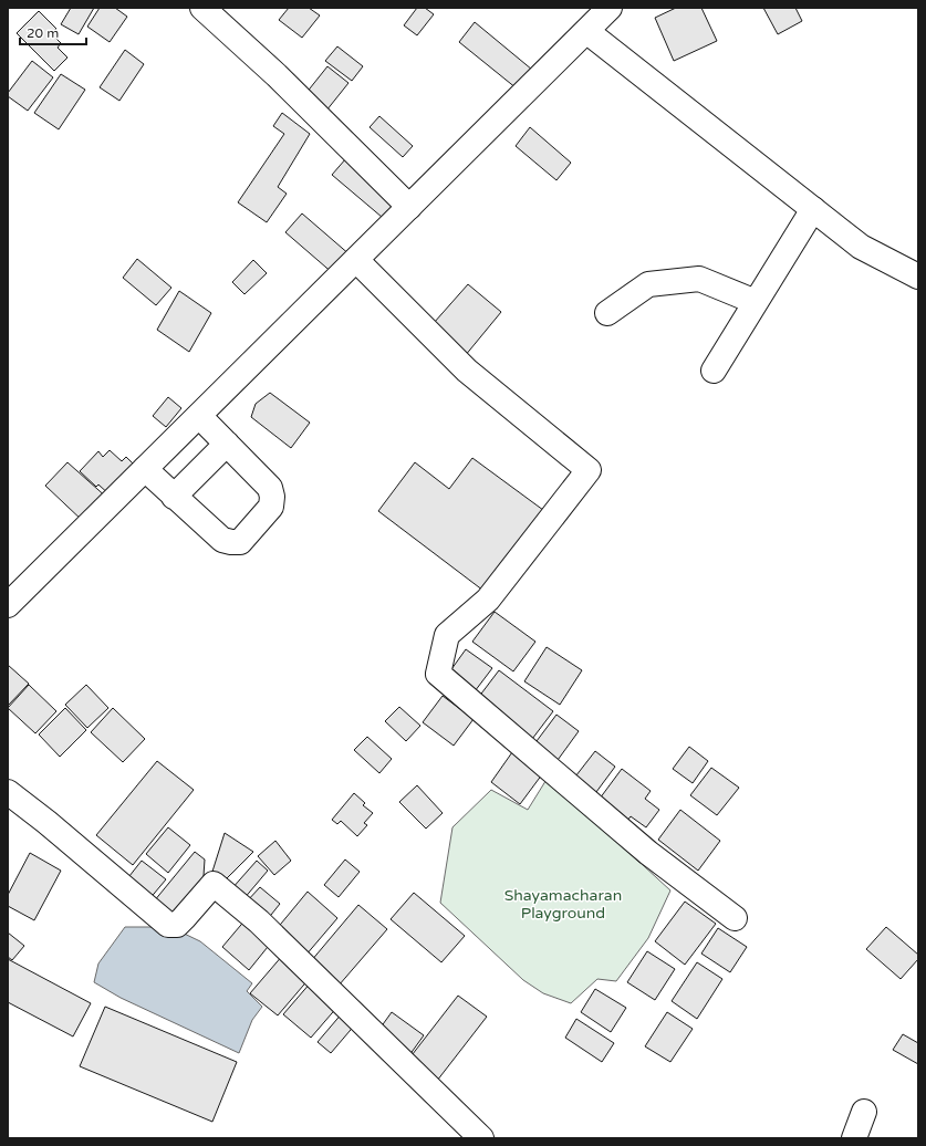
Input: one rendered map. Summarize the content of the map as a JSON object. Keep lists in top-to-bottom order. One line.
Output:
{"parks":["Shayamacharan Playground"],"scale_bar":"20 m"}
